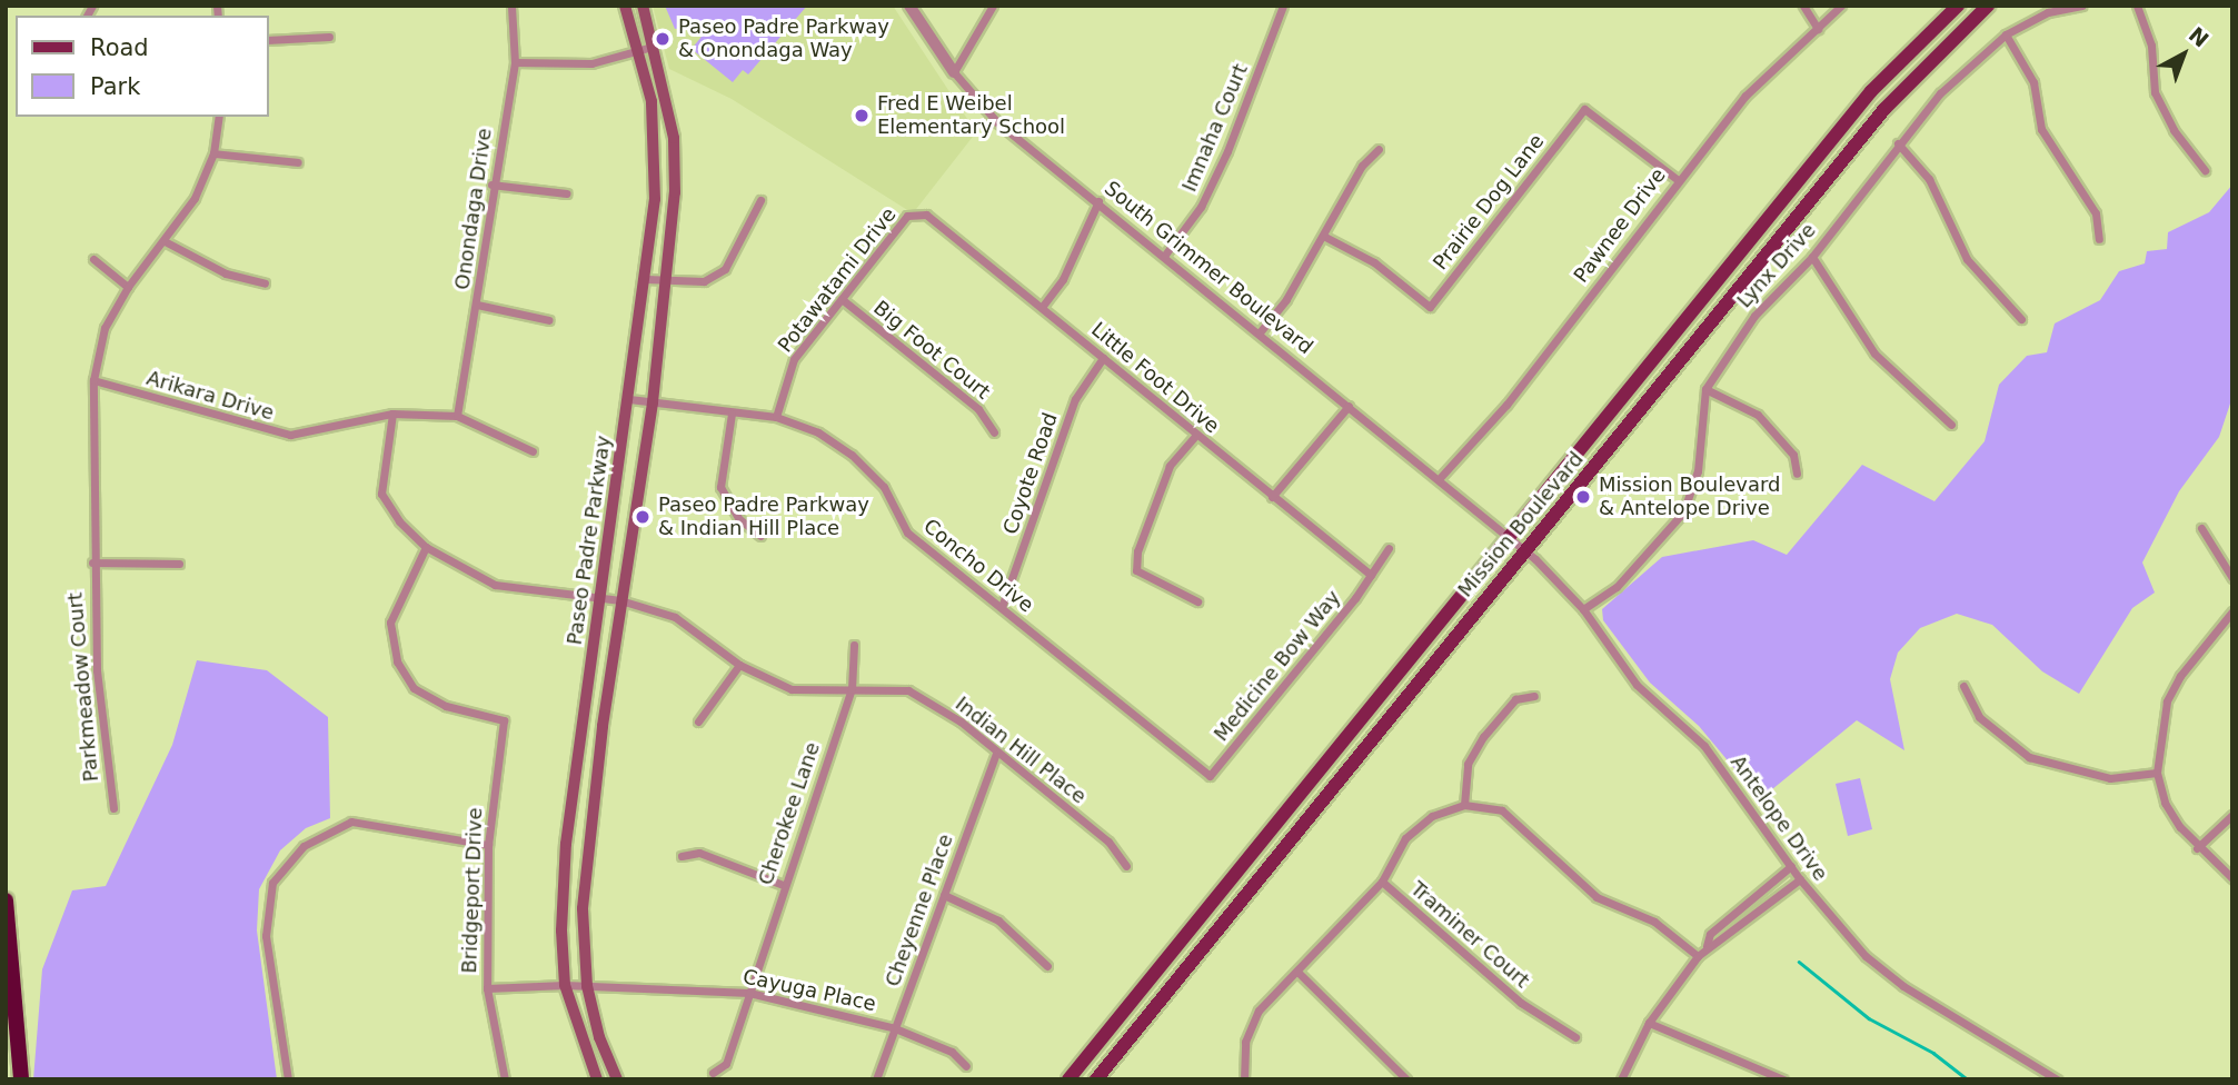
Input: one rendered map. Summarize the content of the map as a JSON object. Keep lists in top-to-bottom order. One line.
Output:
{"streets":{"main road":["Mission Boulevard","Paseo Padre Parkway"],"street":["Imnaha Court","Prairie Dog Lane","Onondaga Drive","Pawnee Drive","Lynx Drive","South Grimmer Boulevard","Potawatami Drive","Big Foot Court","Little Foot Drive","Arikara Drive","Coyote Road","Concho Drive","Medicine Bow Way","Parkmeadow Court","Indian Hill Place","Cherokee Lane","Antelope Drive","Bridgeport Drive","Cheyenne Place","Traminer Court","Cayuga Place"]},"crossings":[["Imnaha Court","South Grimmer Boulevard"],["Prairie Dog Lane","Pawnee Drive"],["Onondaga Drive","Arikara Drive"],["Pawnee Drive","South Grimmer Boulevard"],["Lynx Drive","Antelope Drive"],["South Grimmer Boulevard","Mission Boulevard"],["South Grimmer Boulevard","Antelope Drive"],["Potawatami Drive","Big Foot Court"],["Potawatami Drive","Little Foot Drive"],["Potawatami Drive","Concho Drive"],["Little Foot Drive","Coyote Road"],["Little Foot Drive","Medicine Bow Way"],["Arikara Drive","Parkmeadow Court"],["Arikara Drive","Indian Hill Place"],["Coyote Road","Concho Drive"],["Mission Boulevard","Antelope Drive"],["Paseo Padre Parkway","Concho Drive"],["Paseo Padre Parkway","Indian Hill Place"],["Paseo Padre Parkway","Cayuga Place"],["Concho Drive","Medicine Bow Way"],["Indian Hill Place","Cherokee Lane"],["Indian Hill Place","Bridgeport Drive"],["Indian Hill Place","Cheyenne Place"],["Cherokee Lane","Cayuga Place"],["Bridgeport Drive","Cayuga Place"],["Cheyenne Place","Cayuga Place"]],"places":["Paseo Padre Parkway & Onondaga Way","Fred E Weibel Elementary School","Mission Boulevard & Antelope Drive","Paseo Padre Parkway & Indian Hill Place"],"legend":["Road","Park"],"north":"top right"}
